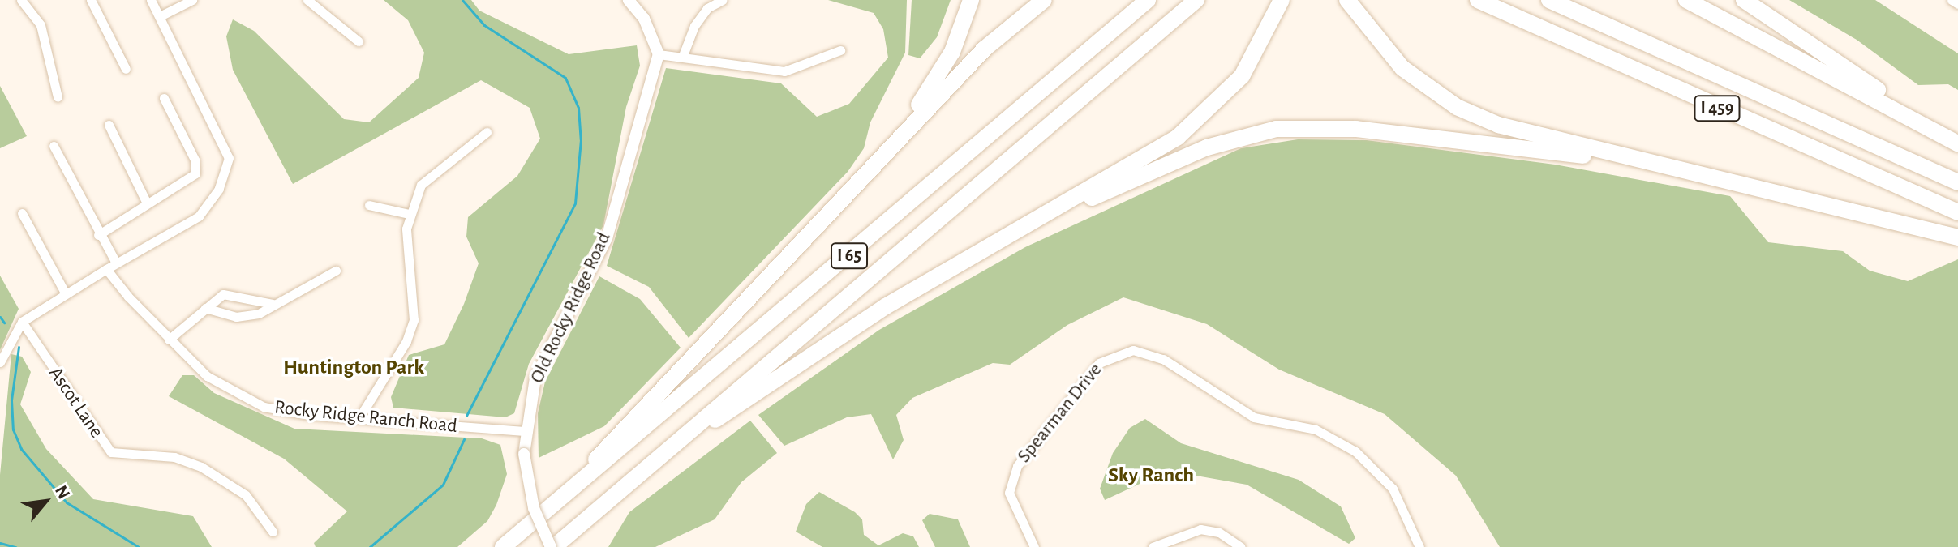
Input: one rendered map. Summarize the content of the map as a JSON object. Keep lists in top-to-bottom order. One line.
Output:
{"streets":{"highway":["I 459","I 65"],"street":["Old Rocky Ridge Road","Ascot Lane","Spearman Drive","Rocky Ridge Ranch Road"]},"crossings":[["I 65","Old Rocky Ridge Road"],["Old Rocky Ridge Road","Rocky Ridge Ranch Road"]],"districts":["Huntington Park","Sky Ranch"],"north":"top right"}
